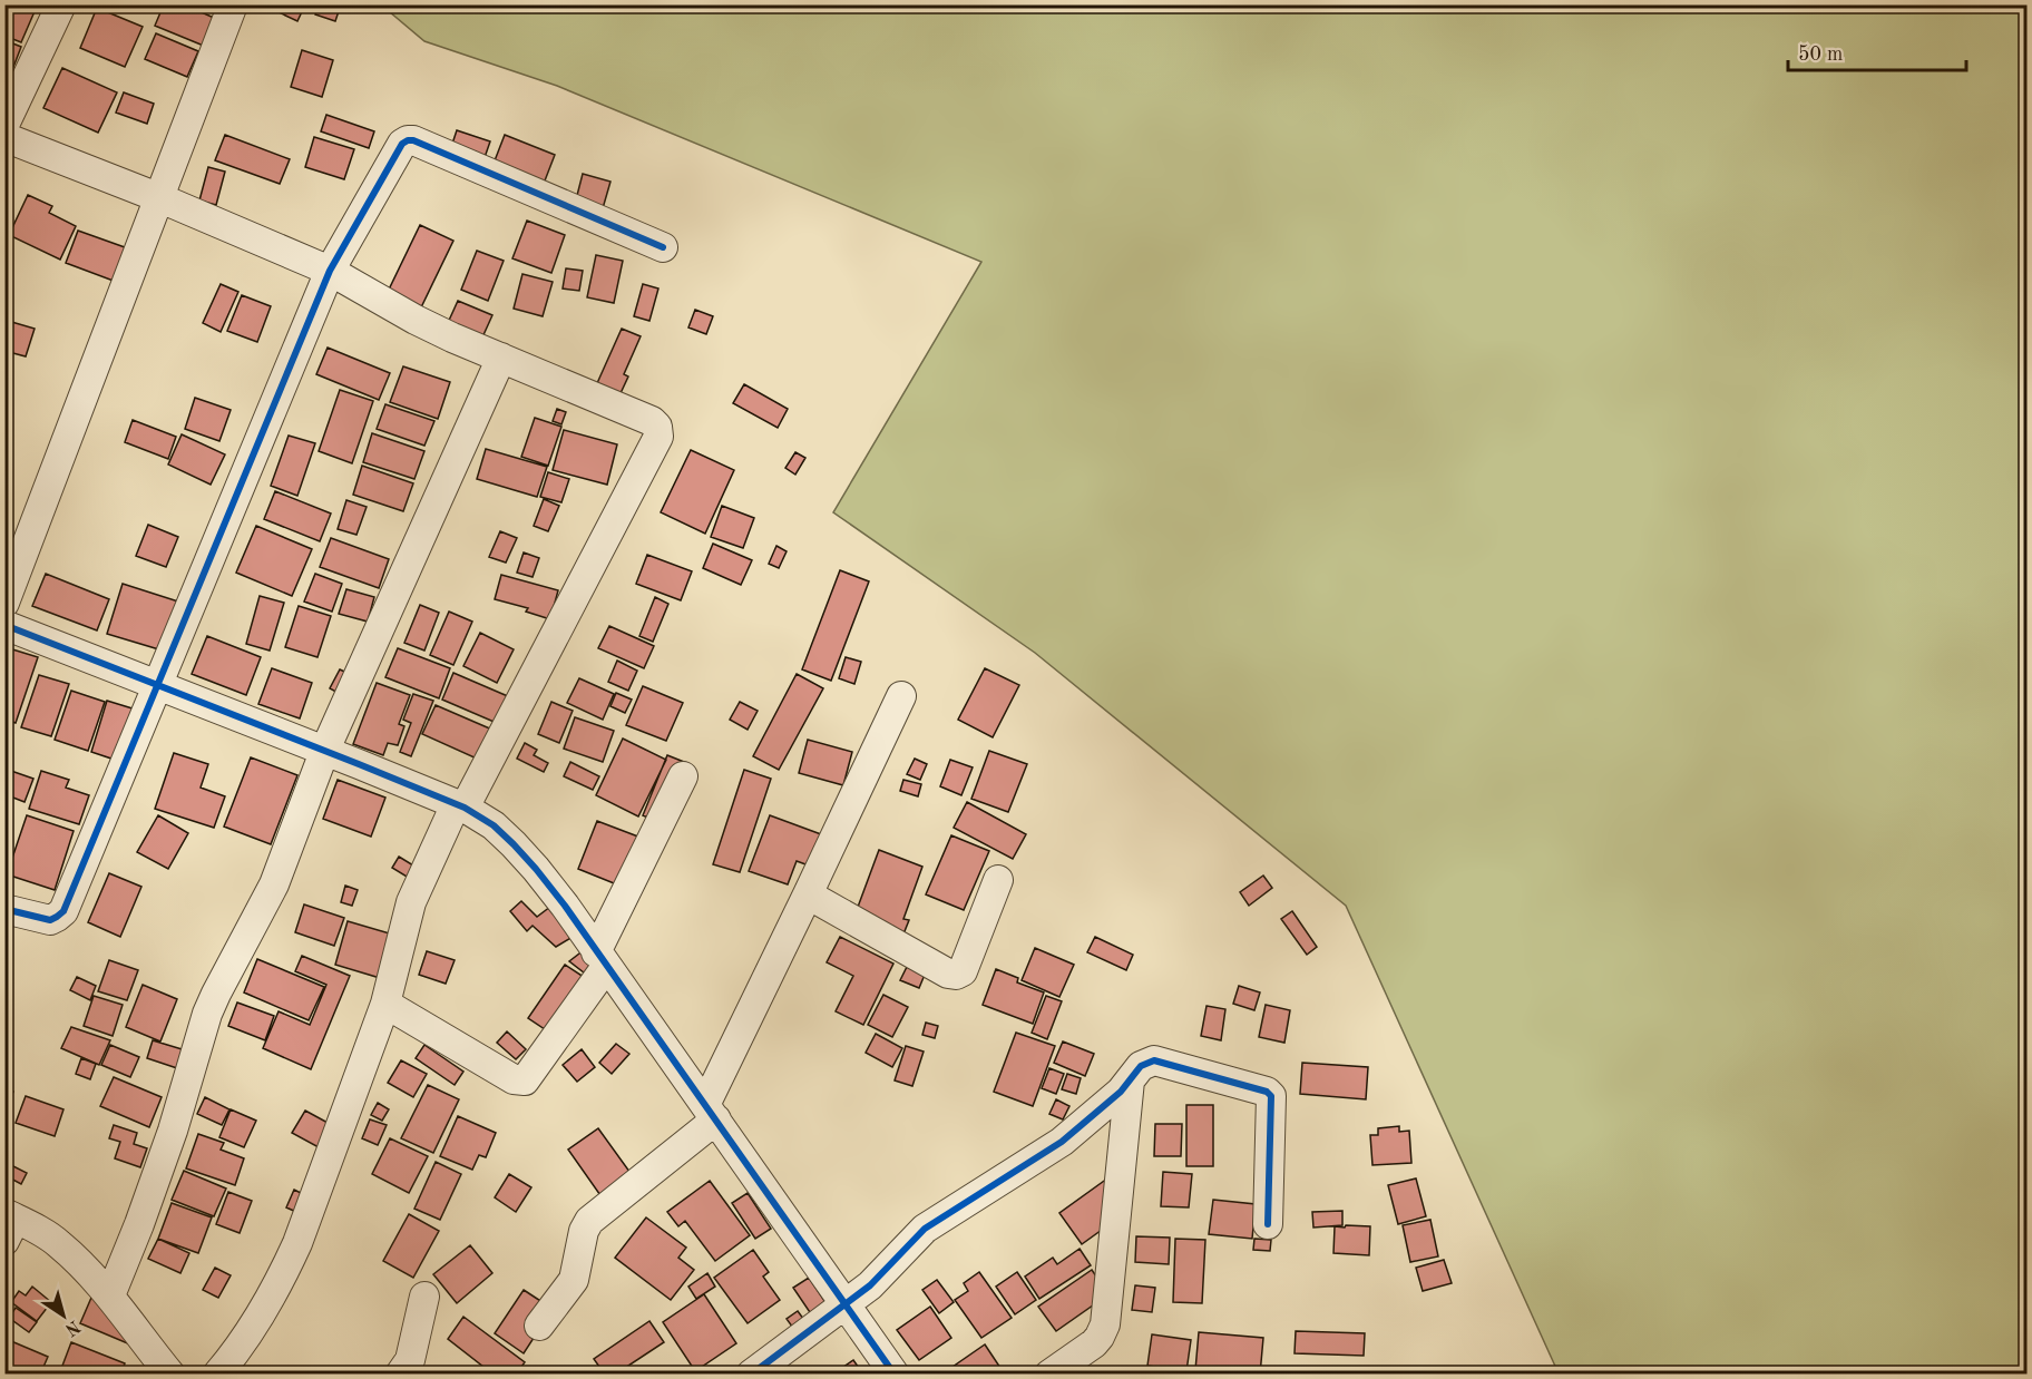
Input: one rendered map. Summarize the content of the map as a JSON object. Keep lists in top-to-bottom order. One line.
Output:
{"scale_bar":"50 m","north":"bottom right"}
